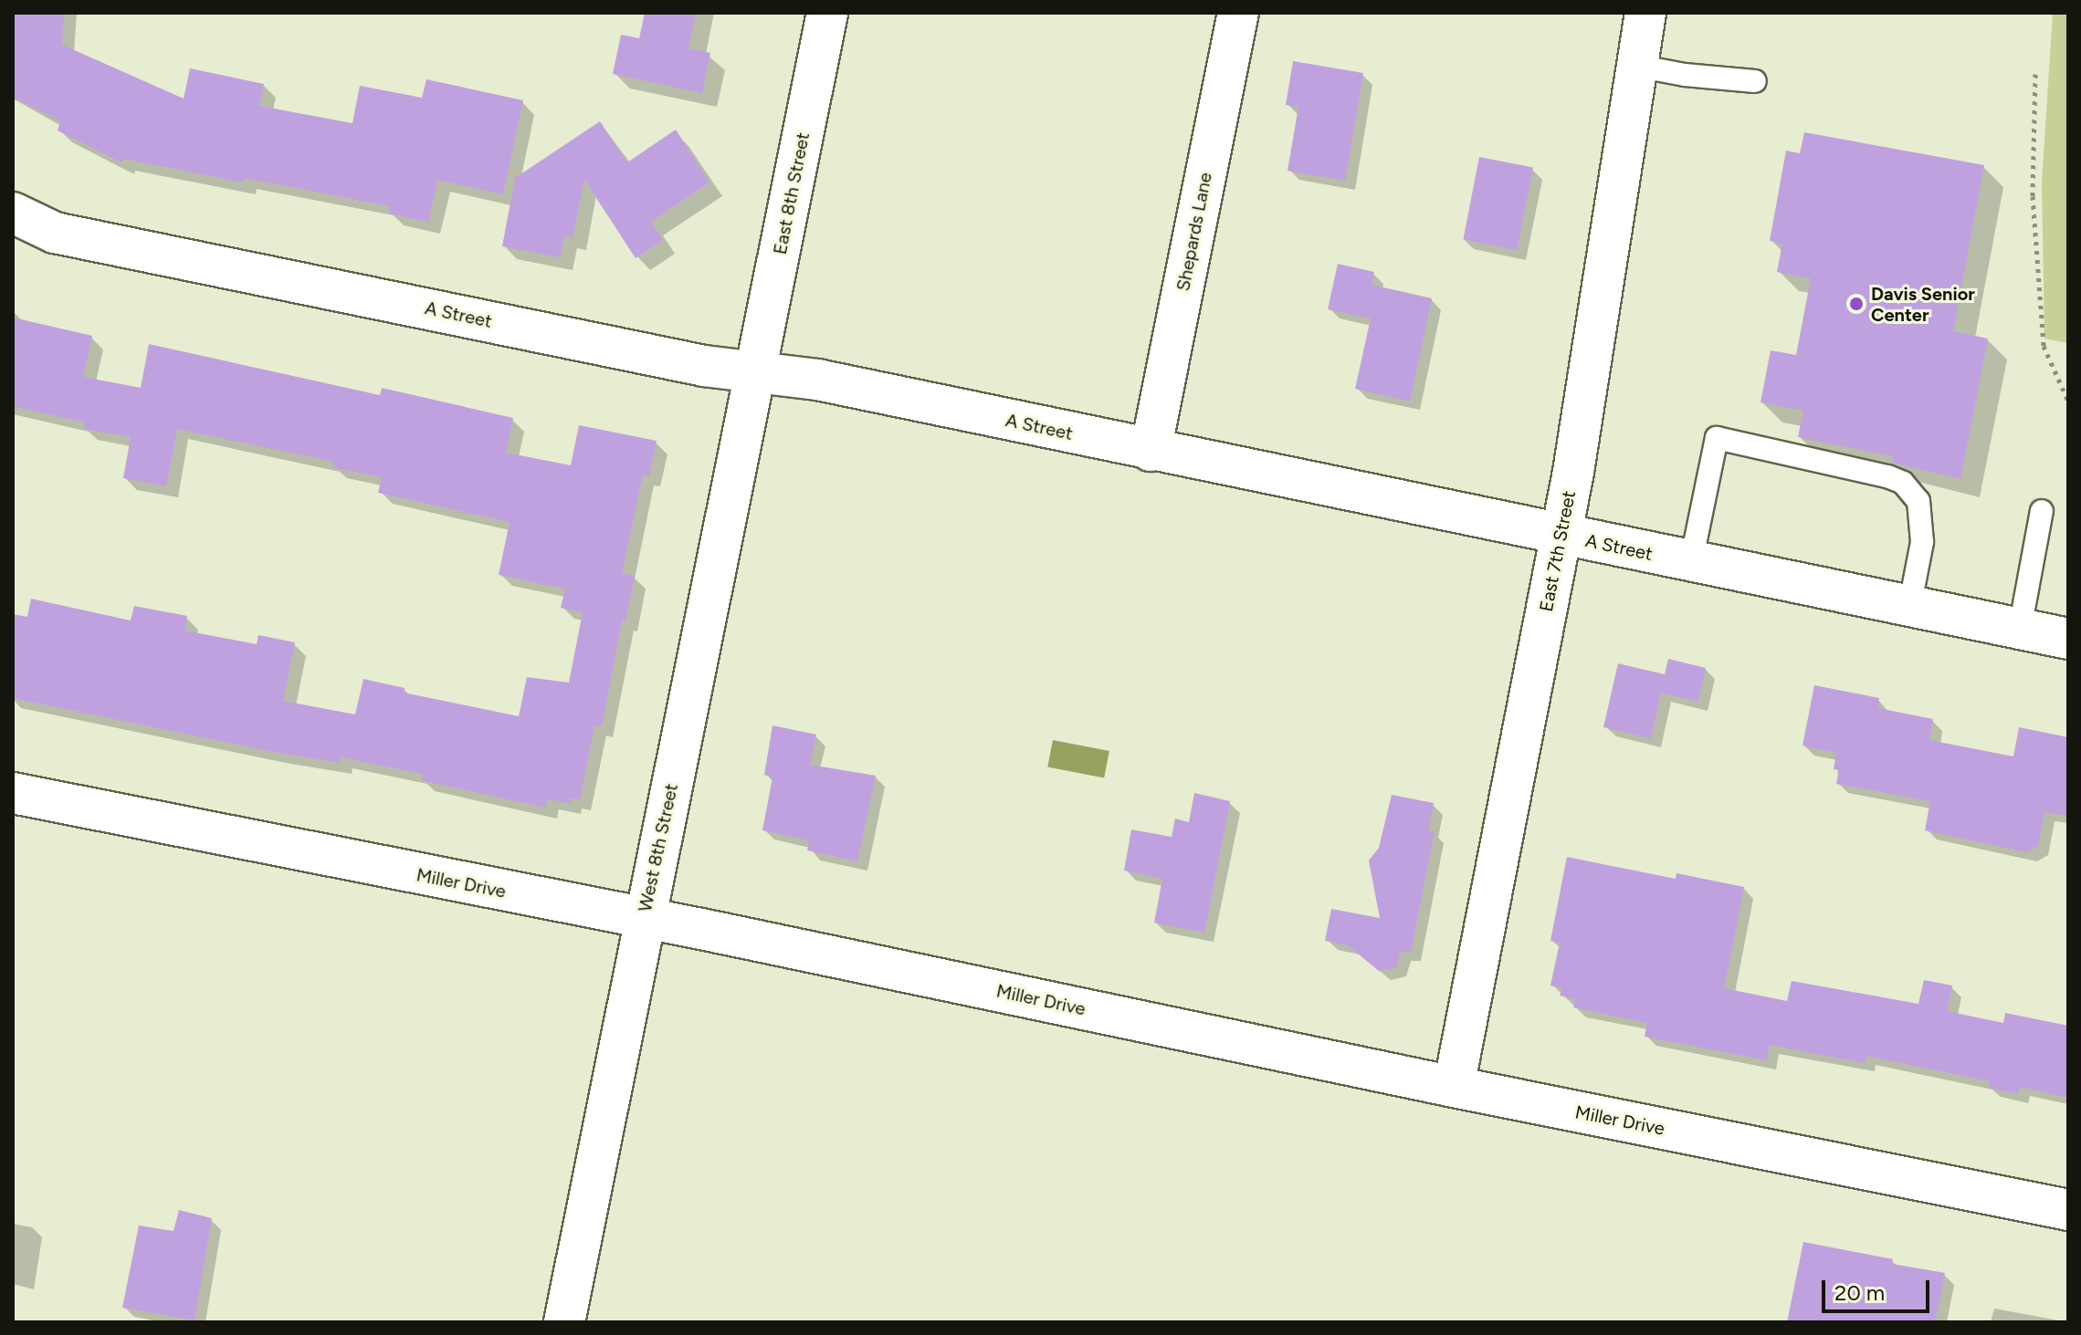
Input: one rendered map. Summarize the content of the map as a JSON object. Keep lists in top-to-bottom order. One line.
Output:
{"streets":{"street":["East 8th Street","Shepards Lane","A Street","East 7th Street","West 8th Street","Miller Drive"]},"crossings":[["East 8th Street","A Street"],["East 8th Street","West 8th Street"],["Shepards Lane","A Street"],["A Street","East 7th Street"],["A Street","West 8th Street"],["East 7th Street","Miller Drive"],["West 8th Street","Miller Drive"]],"places":["Davis Senior Center"],"scale_bar":"20 m"}
